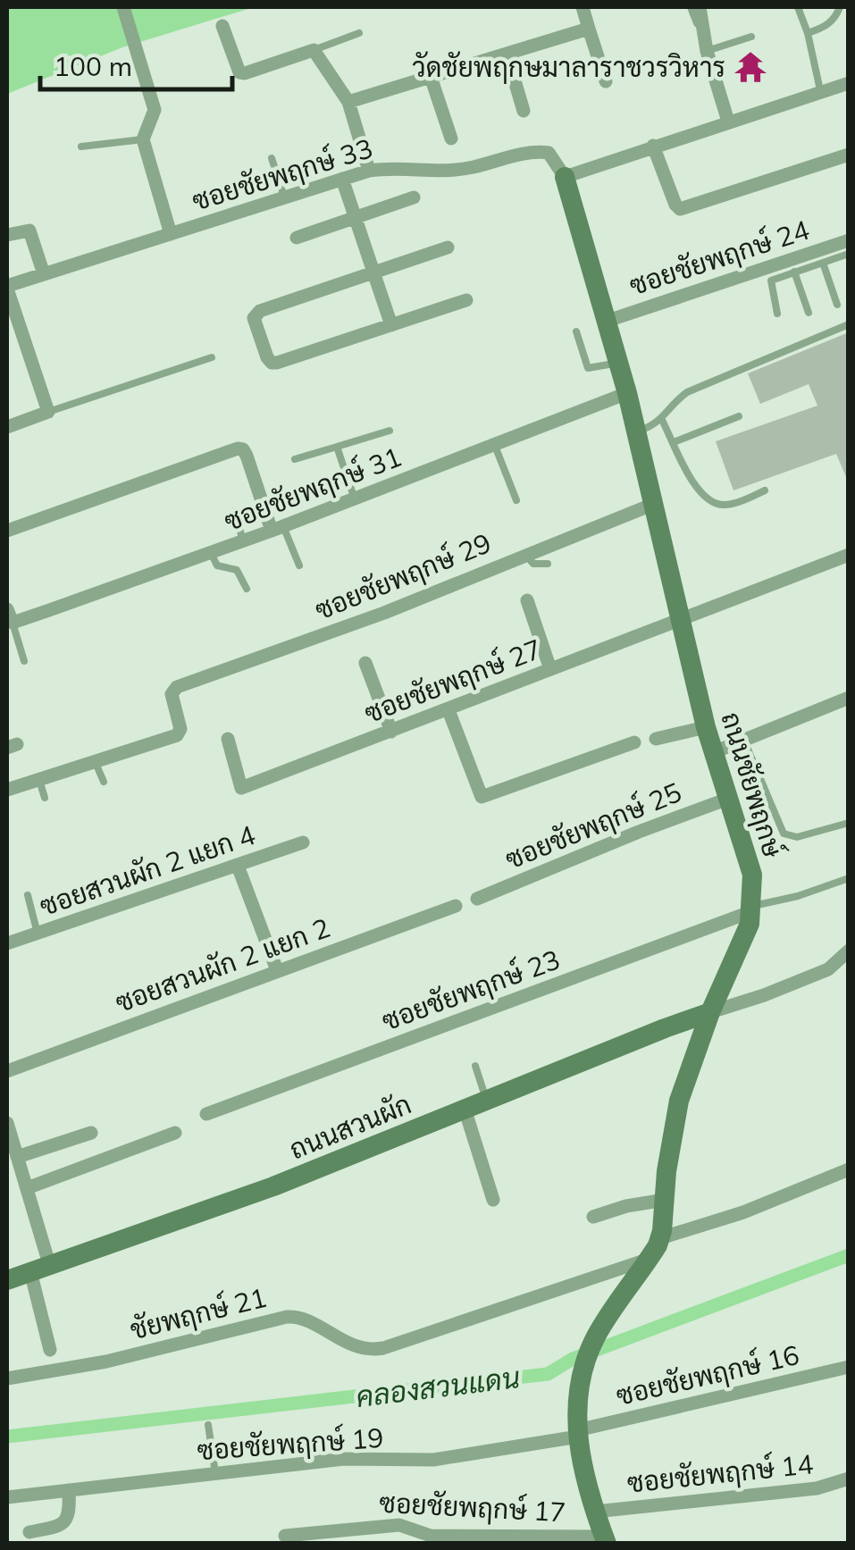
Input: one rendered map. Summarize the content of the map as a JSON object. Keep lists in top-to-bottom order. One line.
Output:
{"streets":{"street":["ซอยชัยพฤกษ์ 33","ซอยชัยพฤกษ์ 24","ซอยชัยพฤกษ์ 31","ซอยชัยพฤกษ์ 29","ซอยชัยพฤกษ์ 27","ถนนชัยพฤกษ์","ซอยชัยพฤกษ์ 25","ซอยสวนผัก 2 แยก 4","ซอยสวนผัก 2 แยก 2","ซอยชัยพฤกษ์ 23","ถนนสวนผัก","ชัยพฤกษ์ 21","ซอยชัยพฤกษ์ 16","ซอยชัยพฤกษ์ 19","ซอยชัยพฤกษ์ 14","ซอยชัยพฤกษ์ 17"]},"crossings":[["ซอยชัยพฤกษ์ 33","ถนนชัยพฤกษ์"],["ซอยชัยพฤกษ์ 24","ถนนชัยพฤกษ์"],["ซอยชัยพฤกษ์ 31","ถนนชัยพฤกษ์"],["ซอยชัยพฤกษ์ 29","ถนนชัยพฤกษ์"],["ซอยชัยพฤกษ์ 27","ถนนชัยพฤกษ์"],["ถนนชัยพฤกษ์","ซอยชัยพฤกษ์ 25"],["ถนนชัยพฤกษ์","ซอยชัยพฤกษ์ 23"],["ถนนชัยพฤกษ์","ถนนสวนผัก"],["ถนนชัยพฤกษ์","ชัยพฤกษ์ 21"],["ถนนชัยพฤกษ์","ซอยชัยพฤกษ์ 16"],["ถนนชัยพฤกษ์","ซอยชัยพฤกษ์ 19"],["ถนนชัยพฤกษ์","ซอยชัยพฤกษ์ 14"],["ถนนชัยพฤกษ์","ซอยชัยพฤกษ์ 17"],["ซอยชัยพฤกษ์ 16","ซอยชัยพฤกษ์ 19"]],"water":["คลองสวนแดน"],"places":{"temple":["วัดชัยพฤกษมาลาราชวรวิหาร"]},"scale_bar":"100 m"}
